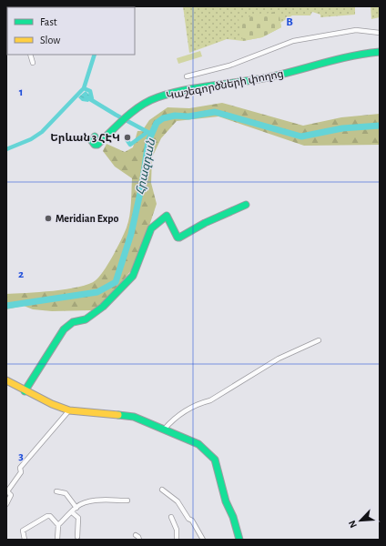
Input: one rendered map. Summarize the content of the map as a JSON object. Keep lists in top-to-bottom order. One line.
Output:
{"streets":{"street":["Կաշեգործների փողոց"]},"water":["Հրազդան"],"places":["Երևան 3 ՀԷԿ","Meridian Expo"],"legend":["Fast","Slow"],"north":"bottom left","grid":{"columns":["B"],"rows":["1","2","3"]}}
